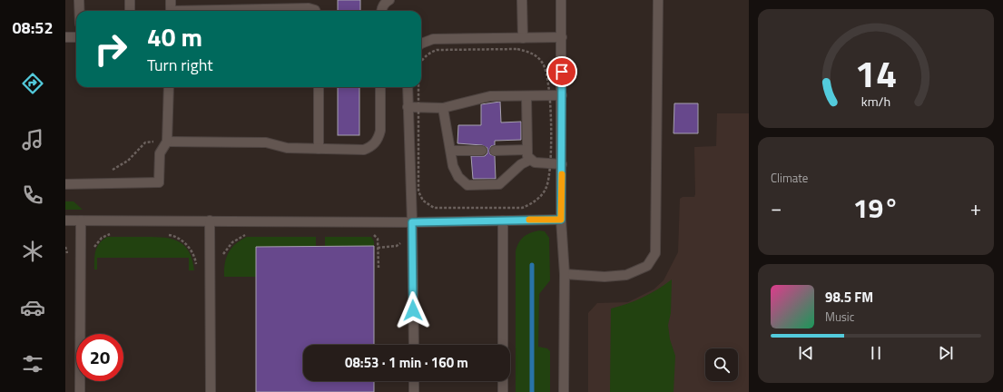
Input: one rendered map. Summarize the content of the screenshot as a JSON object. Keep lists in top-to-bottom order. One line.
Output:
{"page":{"tabs":"08:52","turn":["40 m","Turn right"],"tile":"Climate","heat":["−","19°","+"],"song":["98.5 FM","Music"],"limit":"20","trip":"08:53 · 1 min · 160 m","gauge":["14","km/h"]}}
